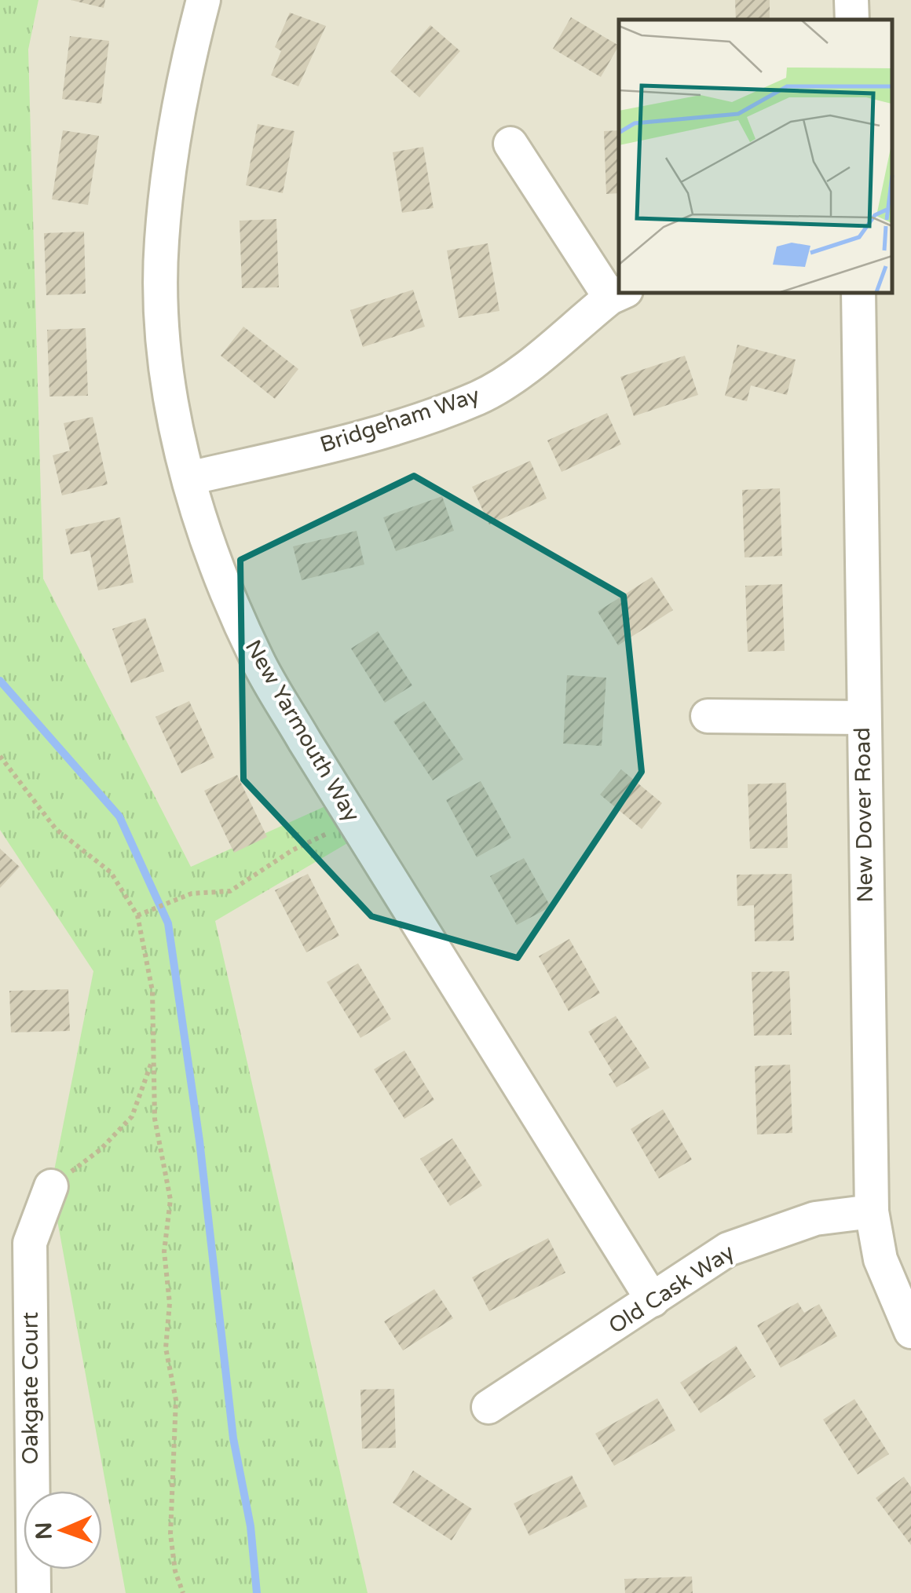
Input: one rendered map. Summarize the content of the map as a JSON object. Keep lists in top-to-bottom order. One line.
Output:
{"streets":{"street":["Bridgeham Way","New Yarmouth Way","New Dover Road","Old Cask Way","Oakgate Court"]},"crossings":[["Bridgeham Way","New Yarmouth Way"],["New Yarmouth Way","Old Cask Way"],["New Dover Road","Old Cask Way"]],"north":"left"}
